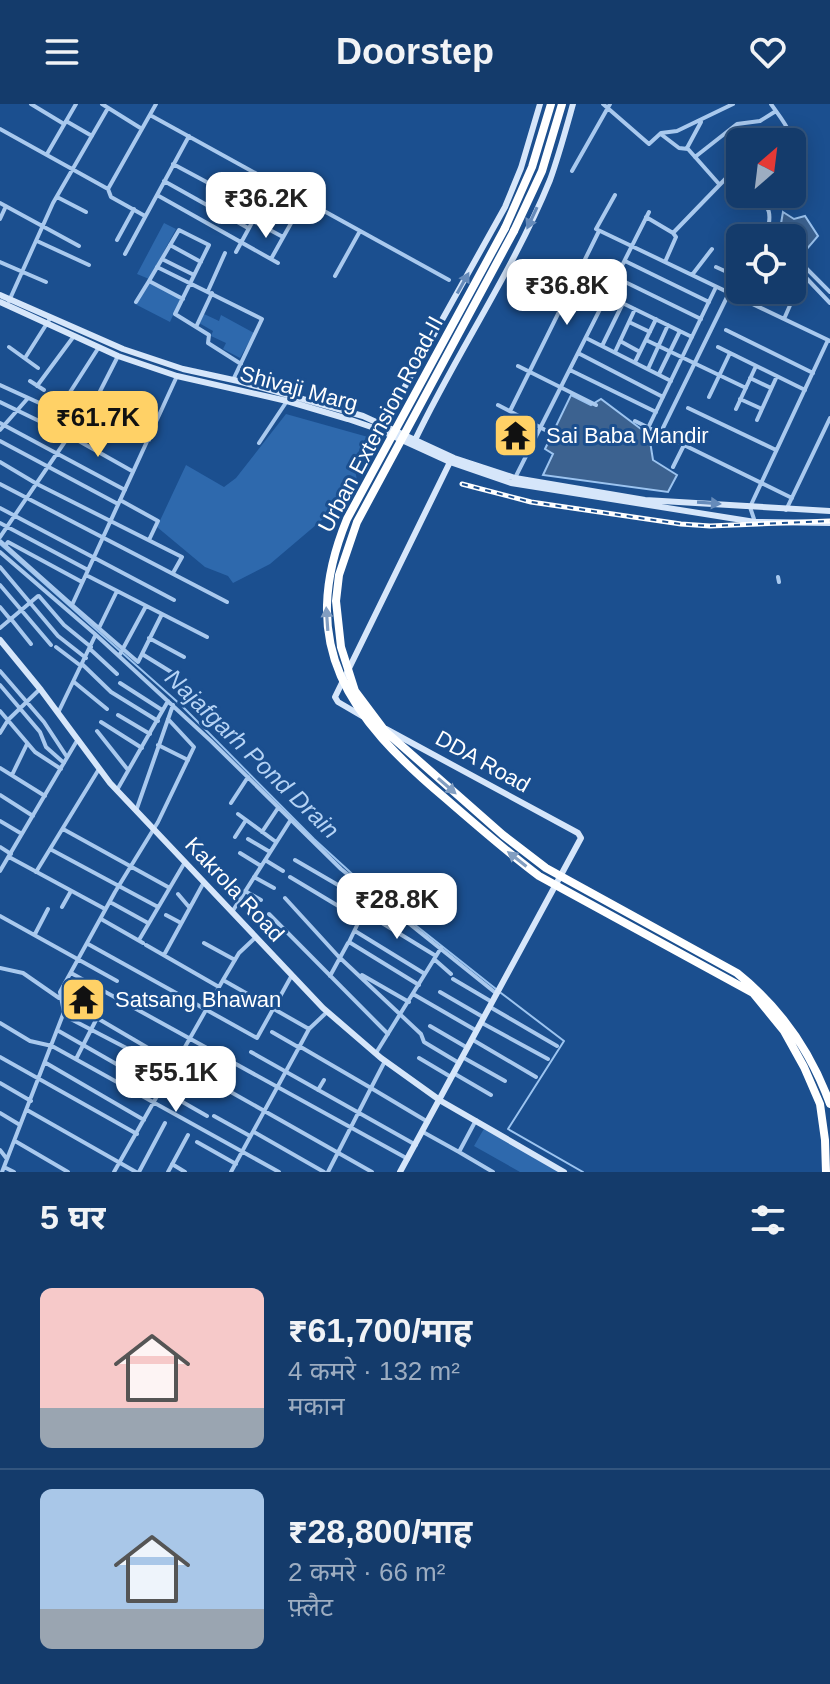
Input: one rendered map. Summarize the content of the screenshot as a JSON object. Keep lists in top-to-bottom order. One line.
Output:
{"streets":{"highway":["Urban Extension Road-II"],"street":["Shivaji Marg","DDA Road","Kakrola Road"]},"crossings":[["Shivaji Marg","DDA Road"],["DDA Road","Kakrola Road"]],"water":["Najafgarh Pond Drain"],"places":{"temple":["Sai Baba Mandir","Satsang Bhawan"]},"north":"top right","page":{"header":"Doorstep","price":["₹36.2K","₹36.8K","₹61.7K","₹28.8K","₹55.1K"],"heading":"5 घर","list":[{"name":"₹61,700/माह","note":"4 कमरे · 132 m² · मकान"},{"name":"₹28,800/माह","note":"2 कमरे · 66 m² · फ़्लैट"}]}}
